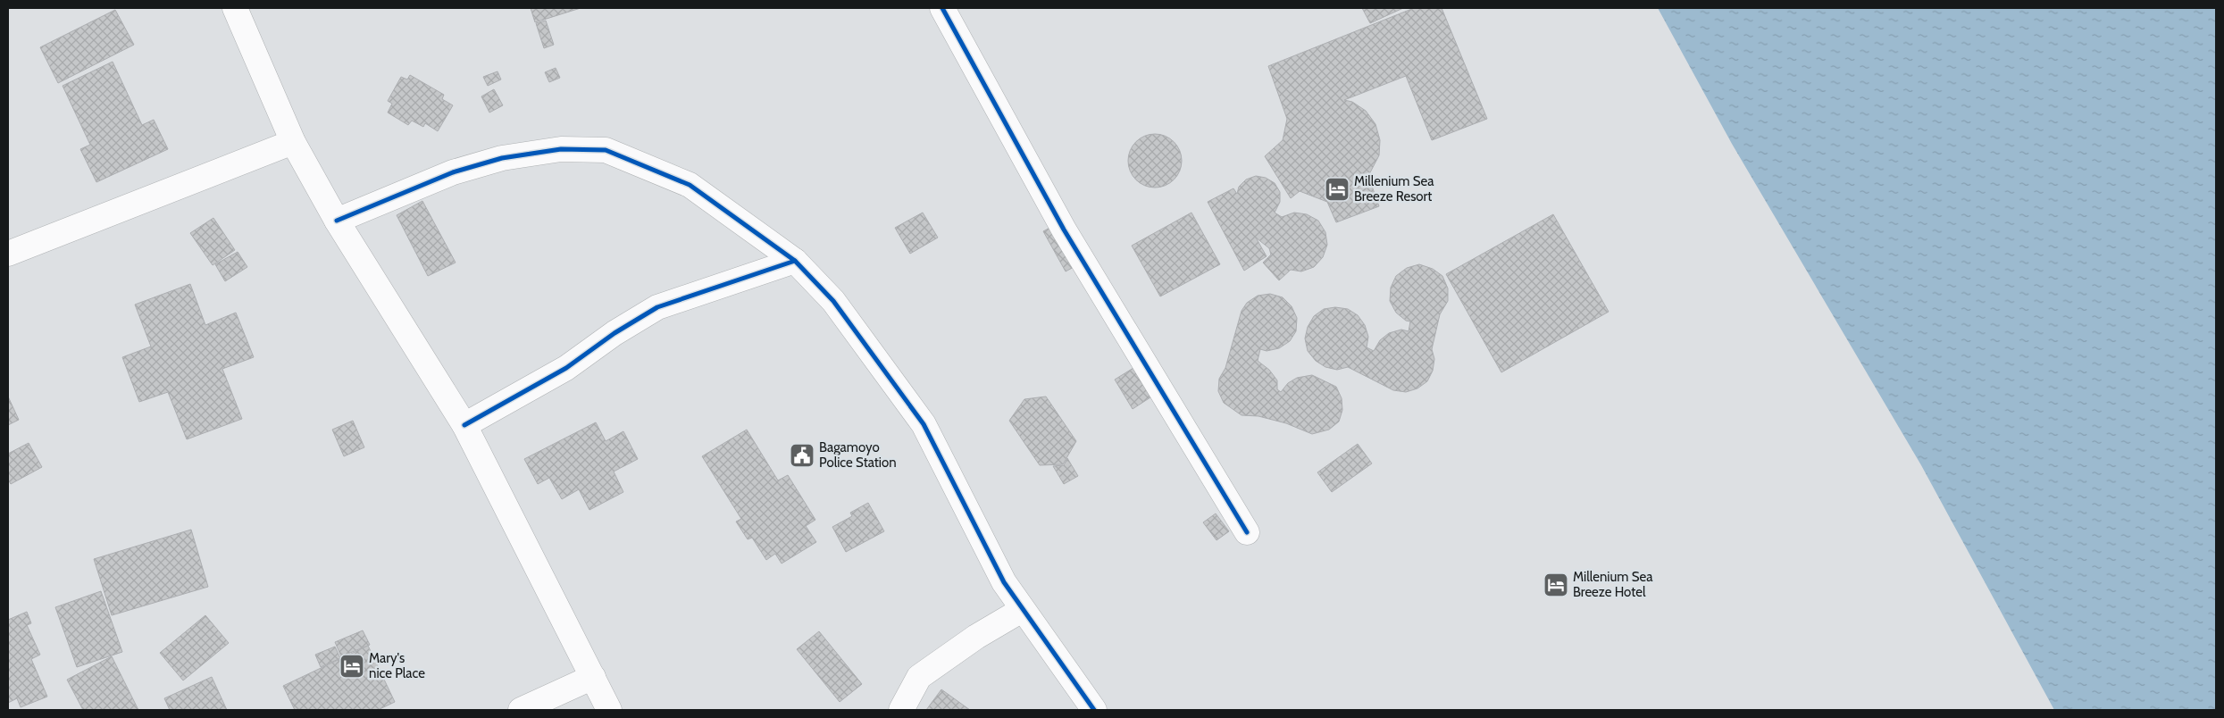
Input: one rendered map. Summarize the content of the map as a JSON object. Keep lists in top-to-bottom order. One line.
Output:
{"places":{"hotel":["Millenium Sea Breeze Resort","Millenium Sea Breeze Hotel","Mary's nice Place"],"public building":["Bagamoyo Police Station"]}}
